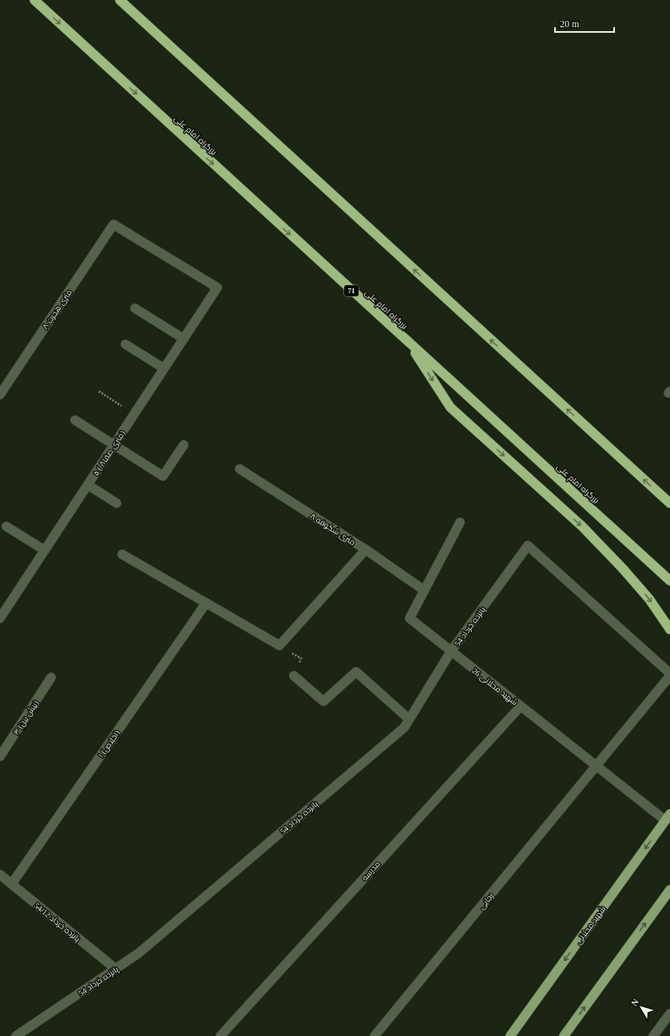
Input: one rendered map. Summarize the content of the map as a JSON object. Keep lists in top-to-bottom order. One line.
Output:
{"streets":{"highway":["بزرگراه امام علی","71"],"main road":["شهید محلاتی"],"street":["۸ متری هجرت","۵ ( ۸متری صفا)","۸ متری شکوفه","پانزده خرداد 54","شهید محلاتی 26","۳ (پیش بین)","۱ (اخلاص)","مدرسه","رجایی","پانزده خرداد 54/12"]},"crossings":[["۸ متری هجرت","۵ ( ۸متری صفا)"],["۸ متری شکوفه","شهید محلاتی 26"],["پانزده خرداد 54","شهید محلاتی 26"],["پانزده خرداد 54","رجایی"],["پانزده خرداد 54","پانزده خرداد 54/12"],["شهید محلاتی 26","مدرسه"],["شهید محلاتی 26","رجایی"],["شهید محلاتی 26","شهید محلاتی"],["۱ (اخلاص)","پانزده خرداد 54/12"]],"scale_bar":"20 m","north":"top left"}
